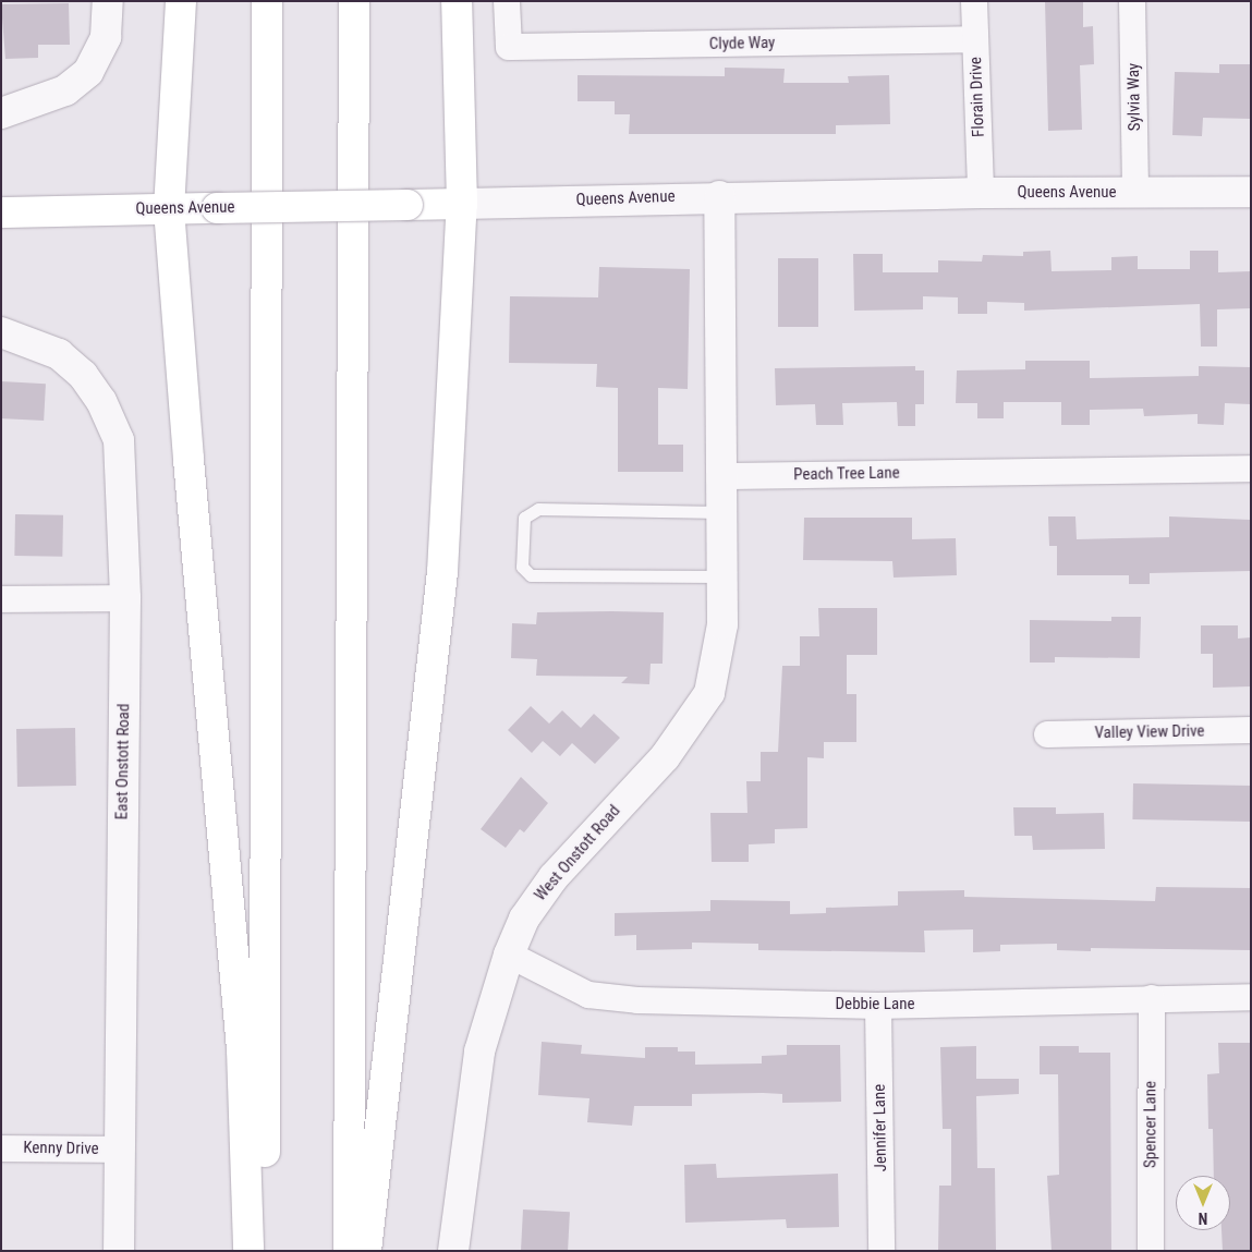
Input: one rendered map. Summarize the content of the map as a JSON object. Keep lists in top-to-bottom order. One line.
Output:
{"streets":{"main road":["Queens Avenue"],"street":["Clyde Way","Florain Drive","Sylvia Way","Peach Tree Lane","Valley View Drive","East Onstott Road","West Onstott Road","Debbie Lane","Spencer Lane","Jennifer Lane","Kenny Drive"]},"crossings":[["Clyde Way","Florain Drive"],["Florain Drive","Queens Avenue"],["Sylvia Way","Queens Avenue"],["Peach Tree Lane","West Onstott Road"],["East Onstott Road","Kenny Drive"],["West Onstott Road","Debbie Lane"],["Debbie Lane","Spencer Lane"],["Debbie Lane","Jennifer Lane"]],"north":"bottom"}
